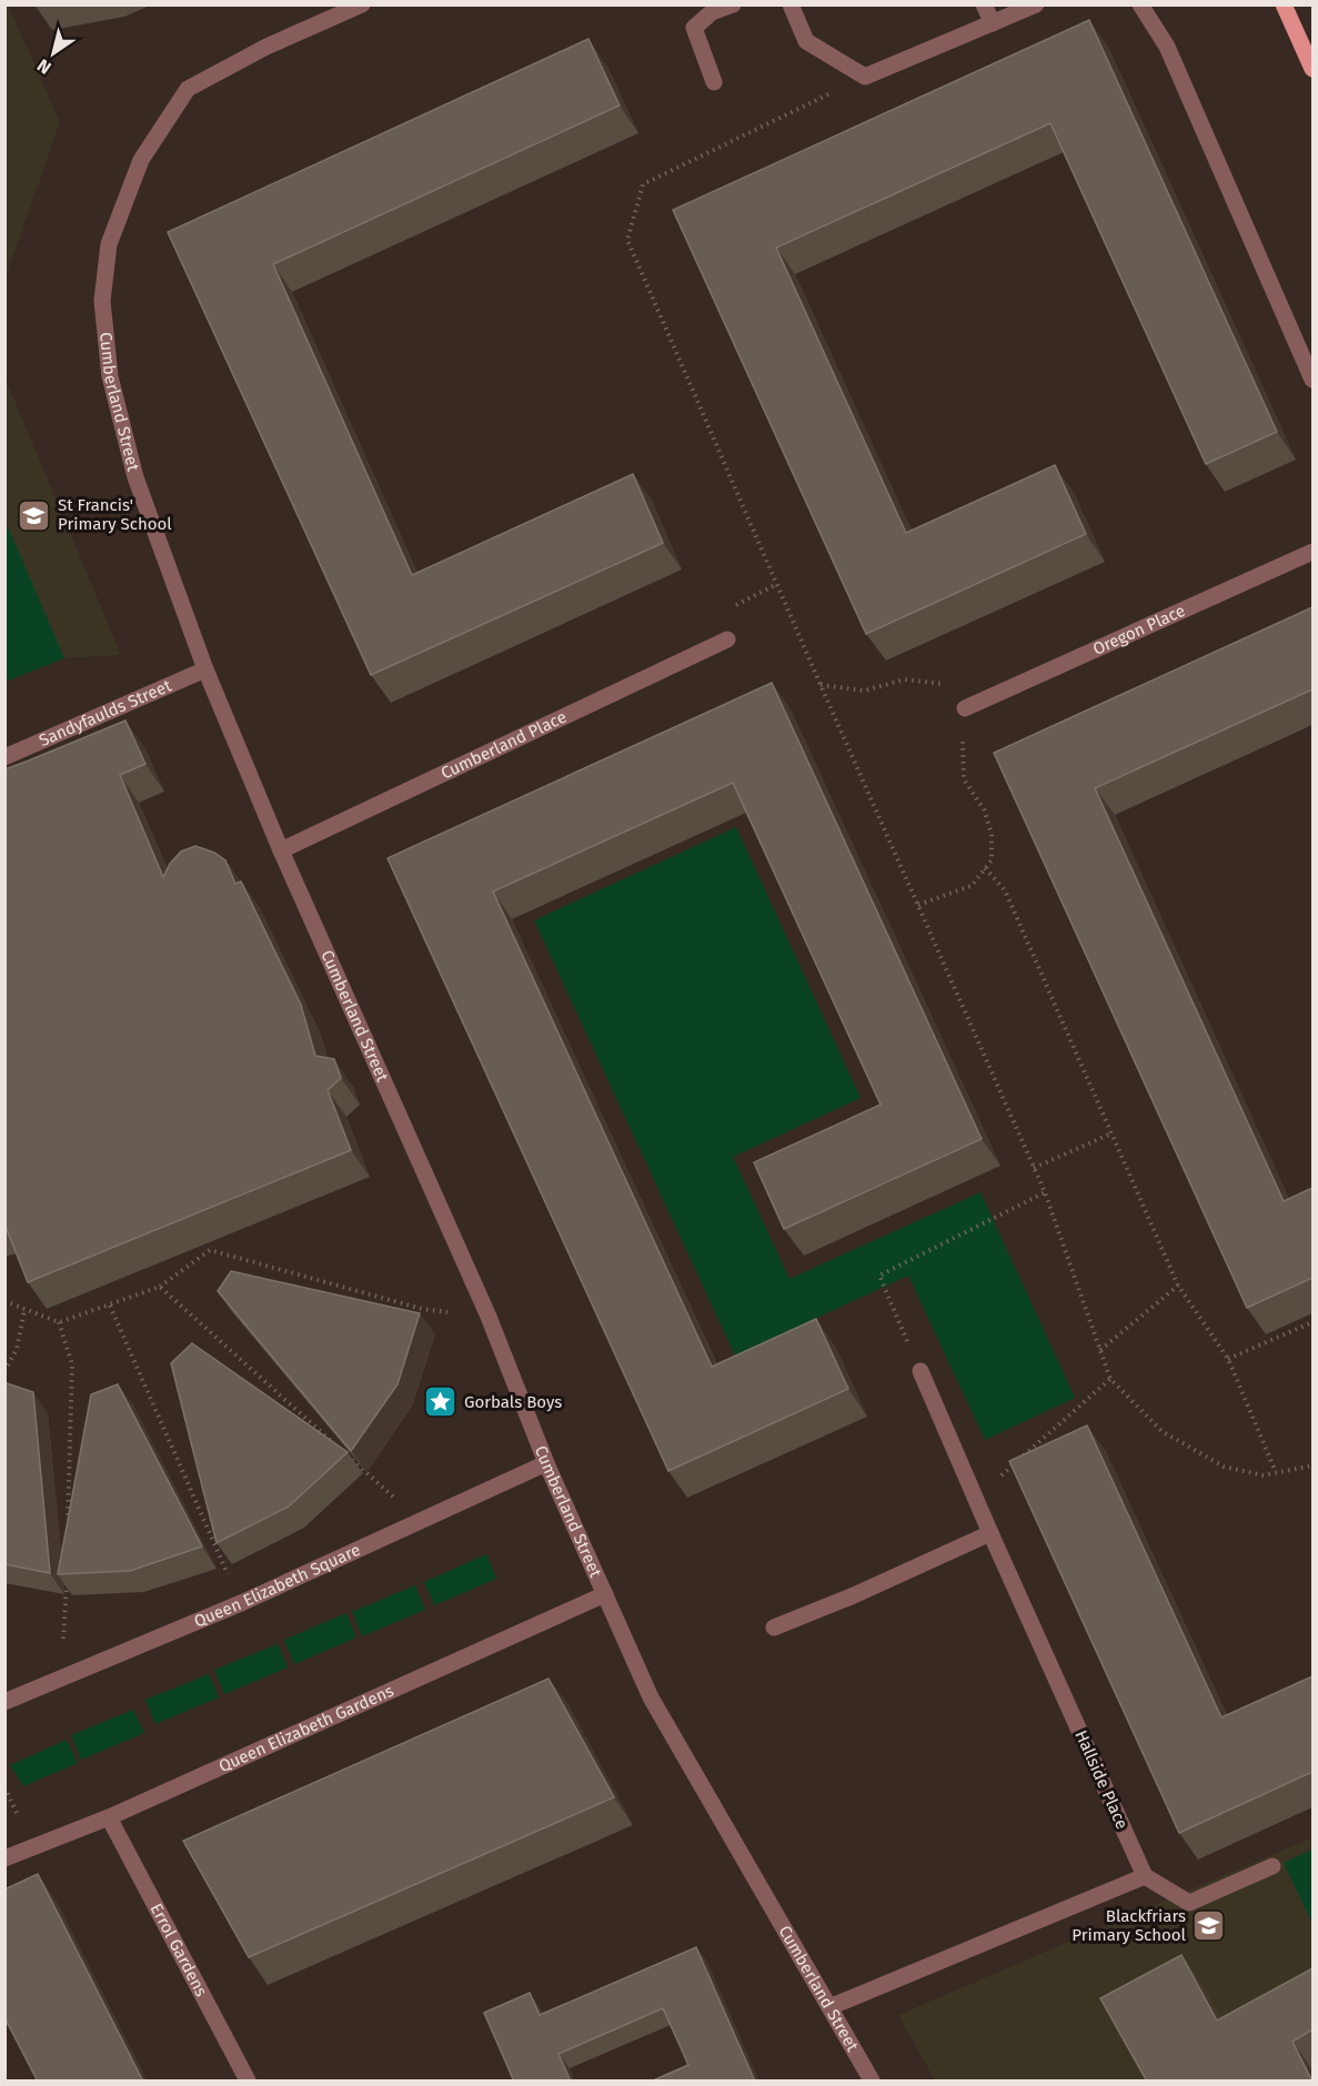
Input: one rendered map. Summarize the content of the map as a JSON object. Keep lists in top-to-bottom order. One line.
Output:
{"streets":{"street":["Cumberland Street","Oregon Place","Sandyfaulds Street","Cumberland Place","Queen Elizabeth Square","Queen Elizabeth Gardens","Hallside Place","Errol Gardens"]},"crossings":[["Cumberland Street","Sandyfaulds Street"],["Cumberland Street","Cumberland Place"],["Cumberland Street","Queen Elizabeth Square"],["Cumberland Street","Queen Elizabeth Gardens"],["Queen Elizabeth Gardens","Errol Gardens"]],"places":{"school or university":["St Francis' Primary School","Blackfriars Primary School"],"place":["Gorbals Boys"]},"north":"bottom left"}
